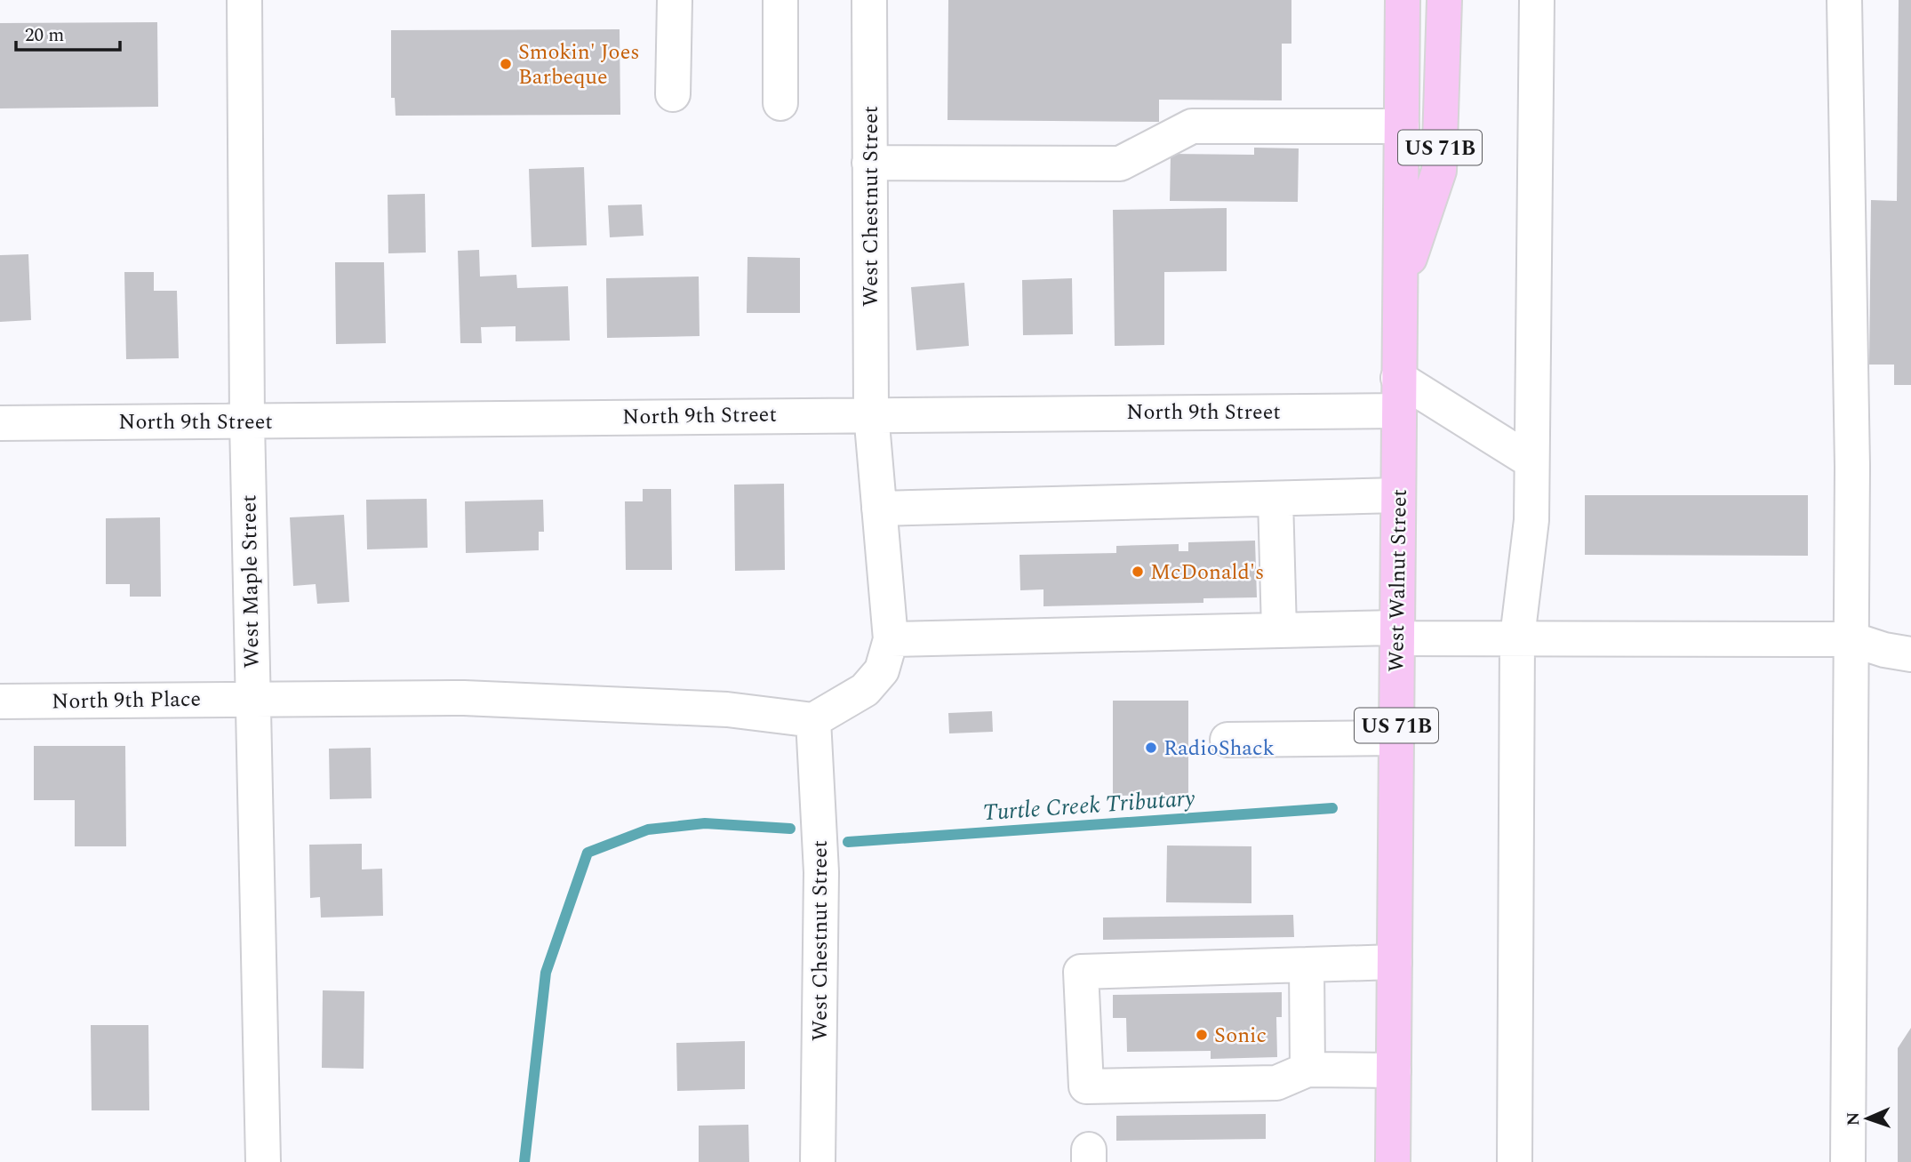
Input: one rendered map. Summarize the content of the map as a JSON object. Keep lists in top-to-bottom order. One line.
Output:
{"streets":{"main road":["US 71B","West Walnut Street"],"street":["West Chestnut Street","North 9th Street","West Maple Street","North 9th Place"]},"crossings":[["US 71B","West Walnut Street"],["West Chestnut Street","North 9th Street"],["West Chestnut Street","North 9th Place"],["North 9th Street","West Walnut Street"],["North 9th Street","West Maple Street"],["West Maple Street","North 9th Place"]],"water":["Turtle Creek Tributary"],"places":["Smokin' Joes Barbeque","McDonald's","RadioShack","Sonic"],"scale_bar":"20 m","north":"left"}
